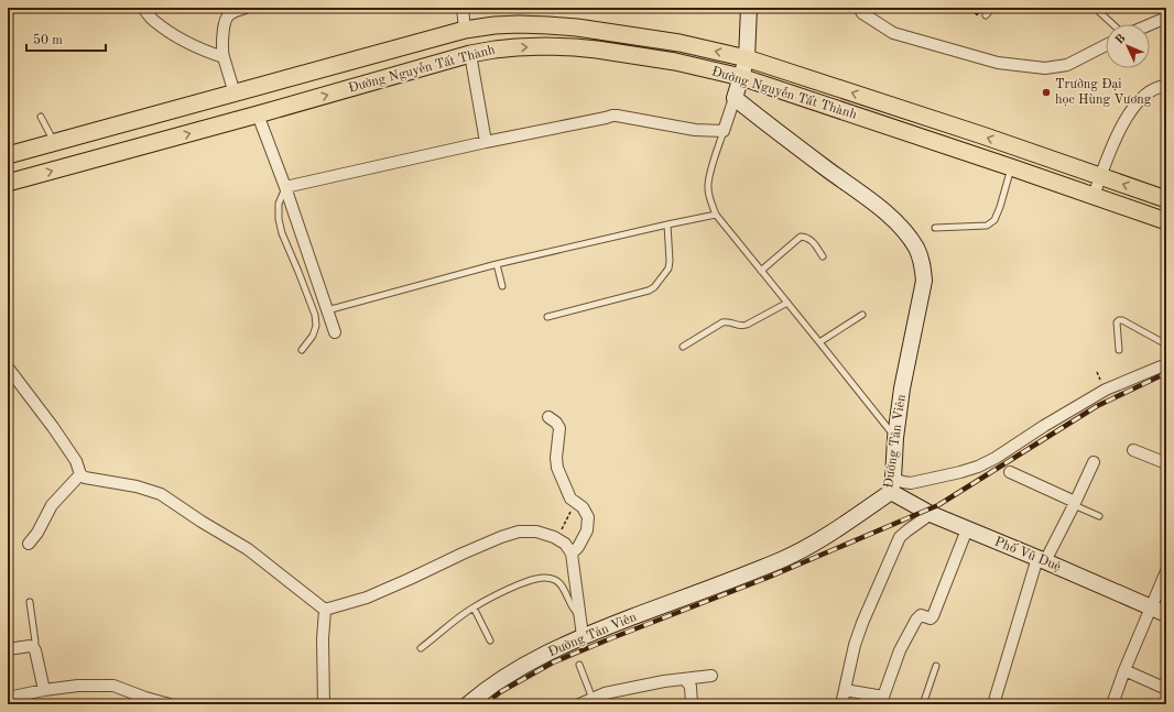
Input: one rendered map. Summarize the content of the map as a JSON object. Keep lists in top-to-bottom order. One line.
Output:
{"streets":{"main road":["Đường Nguyễn Tất Thành"],"street":["Đường Tản Viên","Phố Vũ Duệ"]},"crossings":[["Đường Tản Viên","Phố Vũ Duệ"]],"places":["Trường Đại học Hùng Vương"],"scale_bar":"50 m","north":"top left"}
